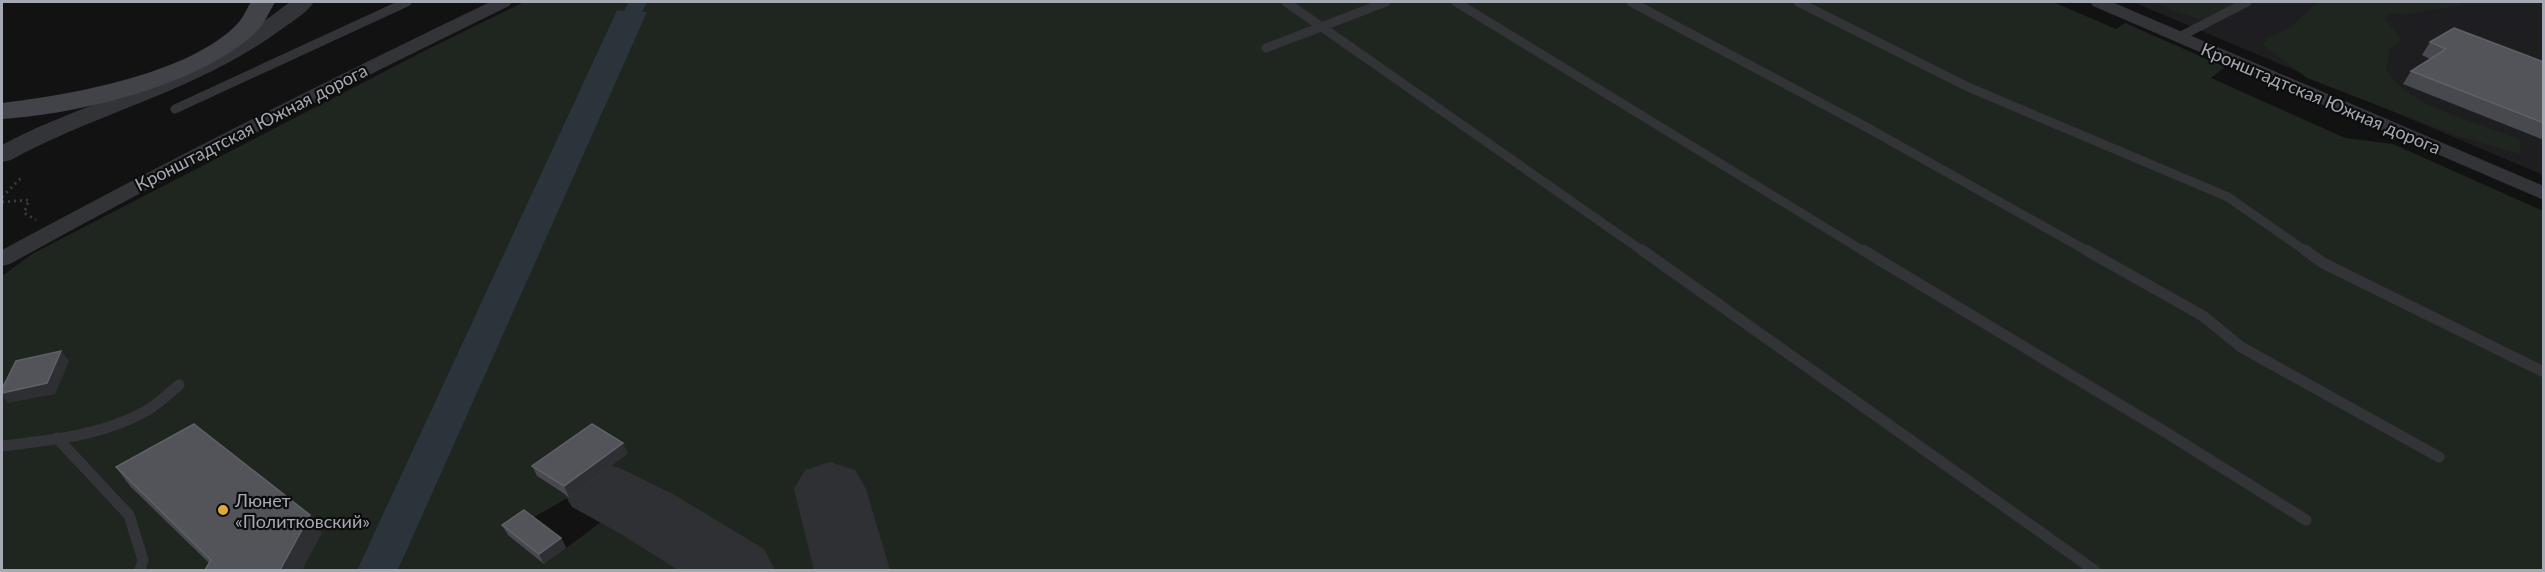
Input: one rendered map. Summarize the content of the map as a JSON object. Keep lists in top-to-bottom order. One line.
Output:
{"streets":{"street":["Кронштадтская Южная дорога"]},"places":["Люнет «Политковский»"]}
